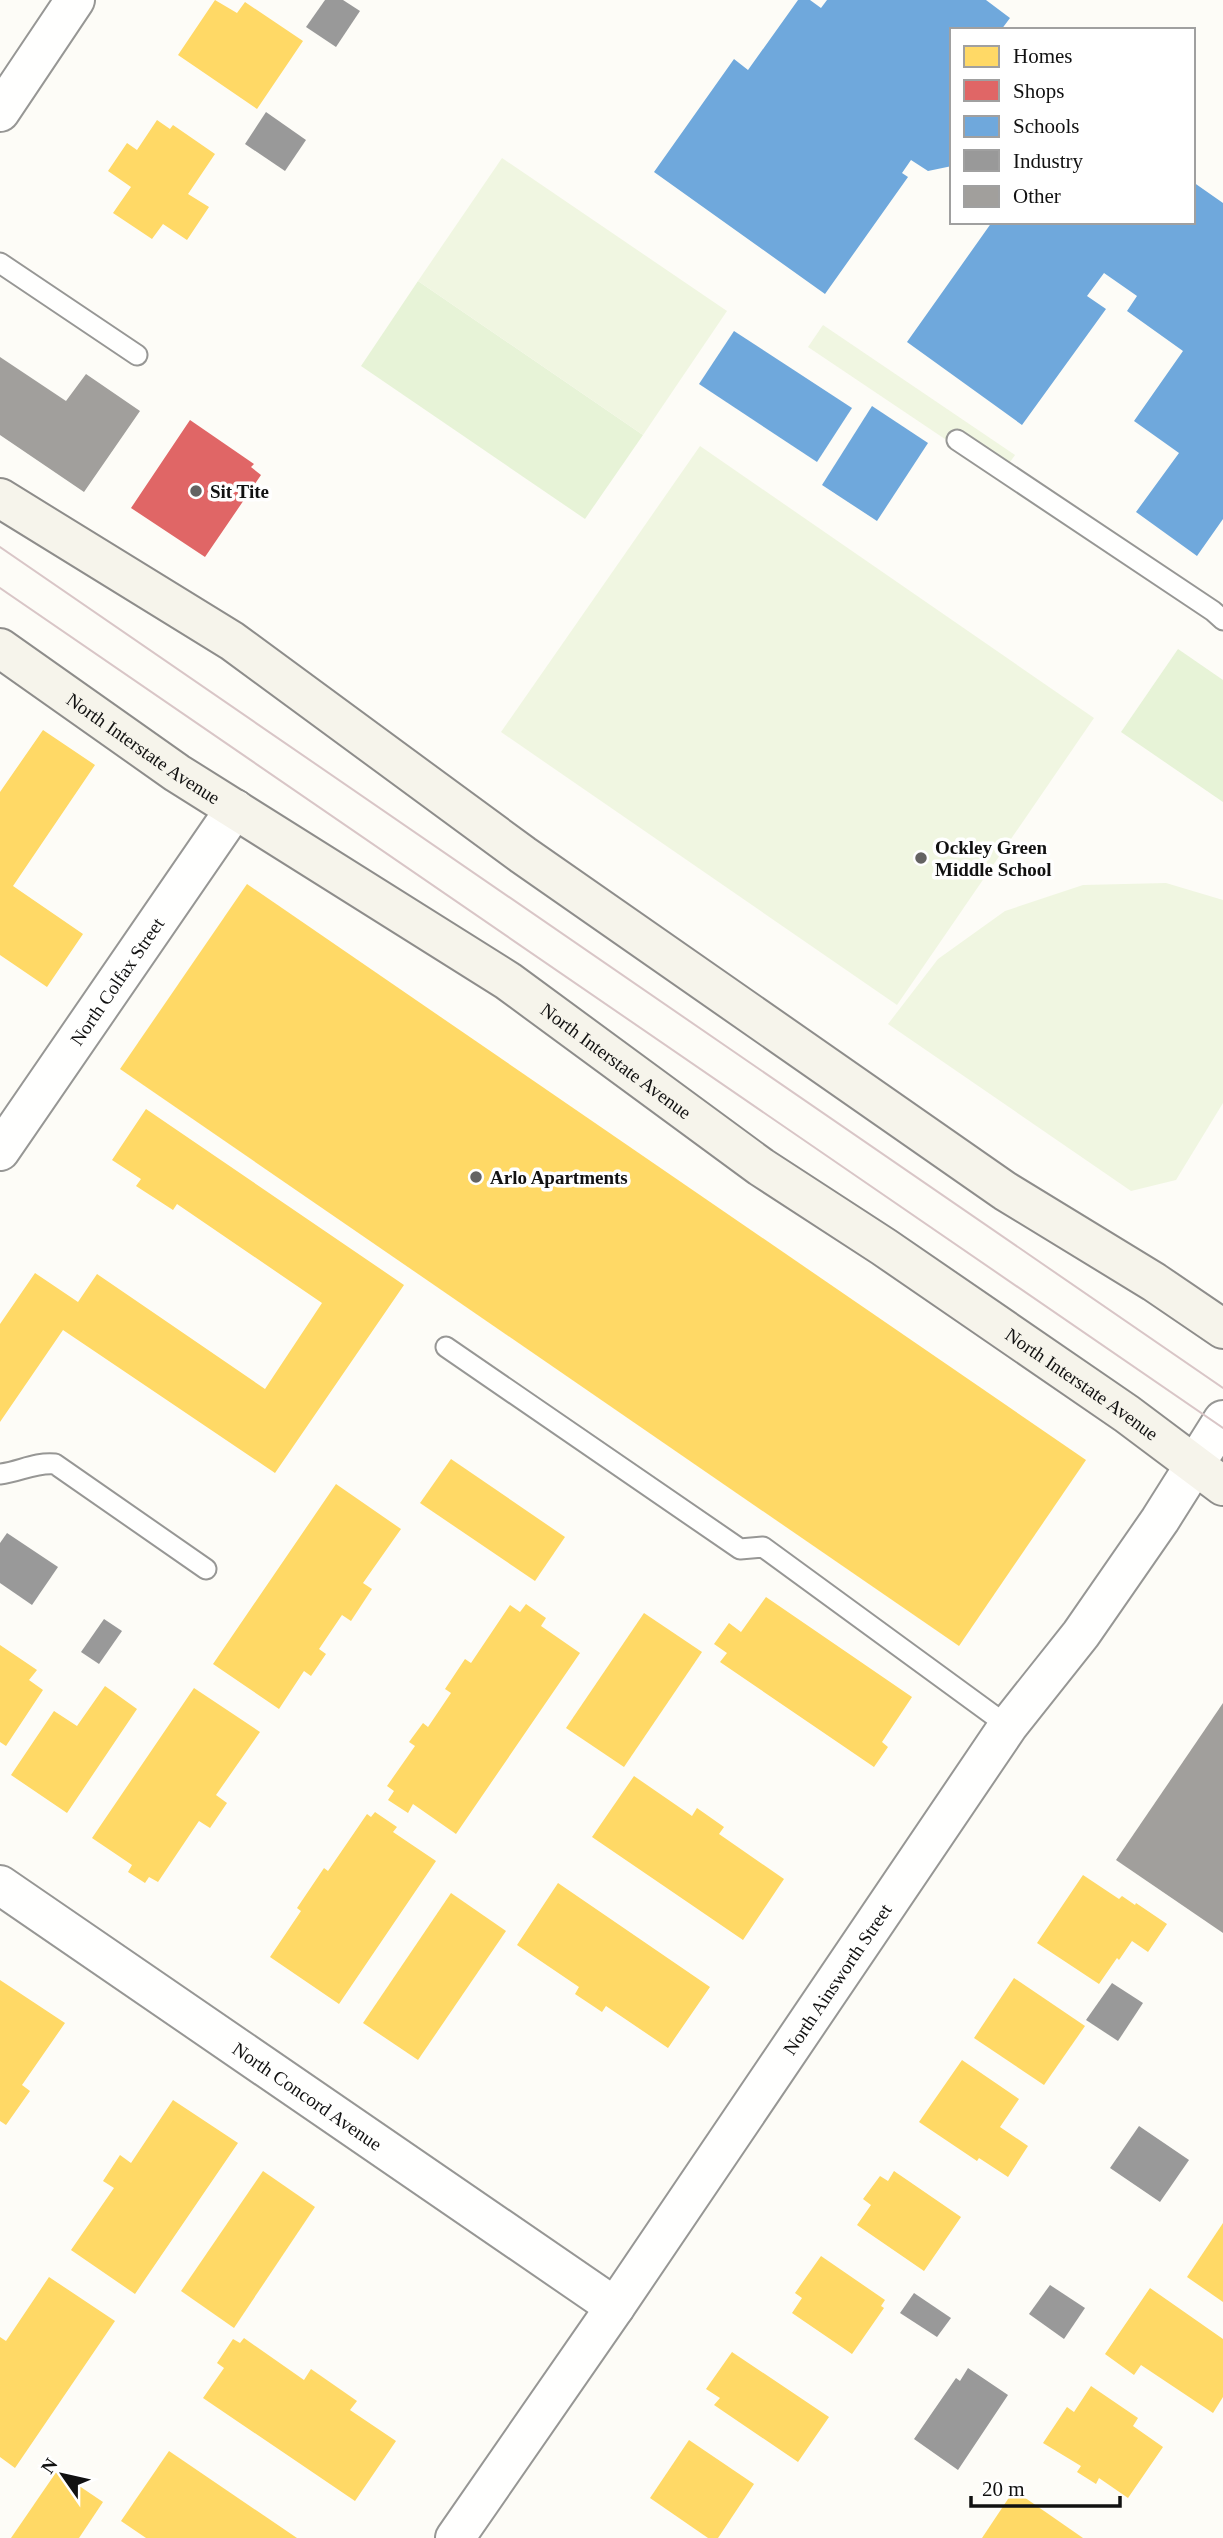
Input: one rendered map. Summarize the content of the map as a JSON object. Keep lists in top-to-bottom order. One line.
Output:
{"streets":{"street":["North Interstate Avenue","North Colfax Street","North Ainsworth Street","North Concord Avenue"]},"crossings":[["North Interstate Avenue","North Colfax Street"],["North Interstate Avenue","North Ainsworth Street"],["North Ainsworth Street","North Concord Avenue"]],"places":["Sit Tite","Ockley Green Middle School","Arlo Apartments"],"legend":["Homes","Shops","Schools","Industry","Other"],"scale_bar":"20 m","north":"top left"}
